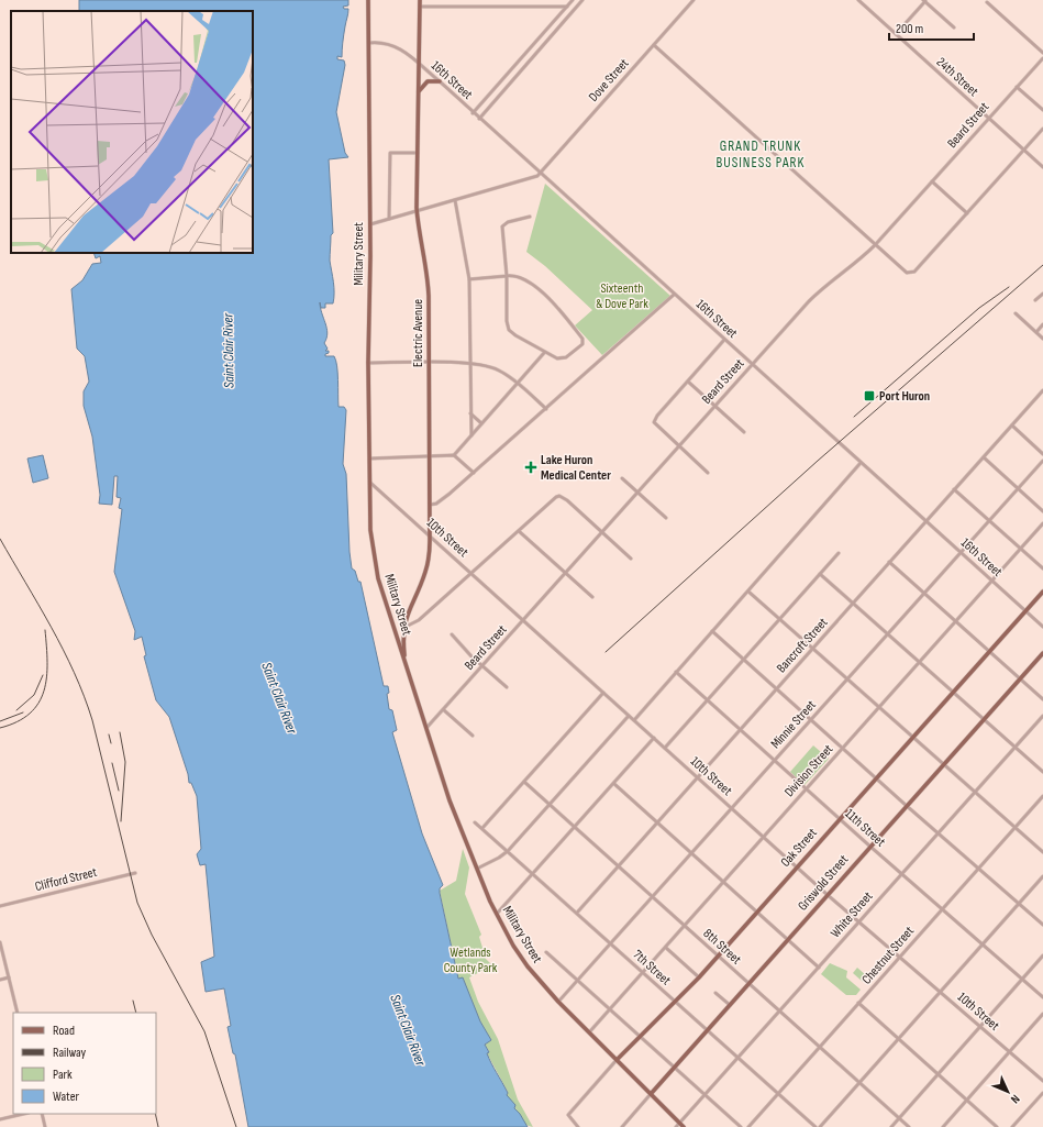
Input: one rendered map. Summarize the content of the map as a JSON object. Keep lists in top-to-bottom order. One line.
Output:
{"streets":{"main road":["Military Street","Electric Avenue","Oak Street","Griswold Street"],"street":["24th Street","16th Street","Dove Street","Beard Street","10th Street","Bancroft Street","Minnie Street","Division Street","11th Street","Clifford Street","White Street","8th Street","Chestnut Street","7th Street"]},"crossings":[["24th Street","Beard Street"],["16th Street","Dove Street"],["16th Street","Beard Street"],["16th Street","Military Street"],["16th Street","Electric Avenue"],["16th Street","Bancroft Street"],["16th Street","Minnie Street"],["16th Street","Division Street"],["16th Street","Oak Street"],["Beard Street","Military Street"],["Beard Street","10th Street"],["Military Street","Electric Avenue"],["Military Street","10th Street"],["Military Street","Minnie Street"],["Military Street","Division Street"],["Military Street","Oak Street"],["Military Street","Griswold Street"],["Military Street","White Street"],["Electric Avenue","10th Street"],["10th Street","Bancroft Street"],["10th Street","Minnie Street"],["10th Street","Division Street"],["10th Street","Oak Street"],["10th Street","Griswold Street"],["10th Street","White Street"],["10th Street","Chestnut Street"],["Bancroft Street","11th Street"],["Bancroft Street","8th Street"],["Bancroft Street","7th Street"],["Minnie Street","11th Street"],["Minnie Street","8th Street"],["Minnie Street","7th Street"],["Division Street","11th Street"],["Division Street","8th Street"],["Division Street","7th Street"],["11th Street","Oak Street"],["11th Street","Griswold Street"],["11th Street","White Street"],["11th Street","Chestnut Street"],["Oak Street","8th Street"],["Oak Street","7th Street"],["Griswold Street","8th Street"],["Griswold Street","7th Street"],["White Street","8th Street"],["White Street","7th Street"],["8th Street","Chestnut Street"],["Chestnut Street","7th Street"]],"districts":["GRAND TRUNK BUSINESS PARK"],"water":["Saint Clair River"],"parks":["Sixteenth & Dove Park","Wetlands County Park"],"places":{"transit":["Port Huron"],"health":["Lake Huron Medical Center"]},"legend":["Road","Railway","Park","Water"],"scale_bar":"200 m","north":"bottom right"}
